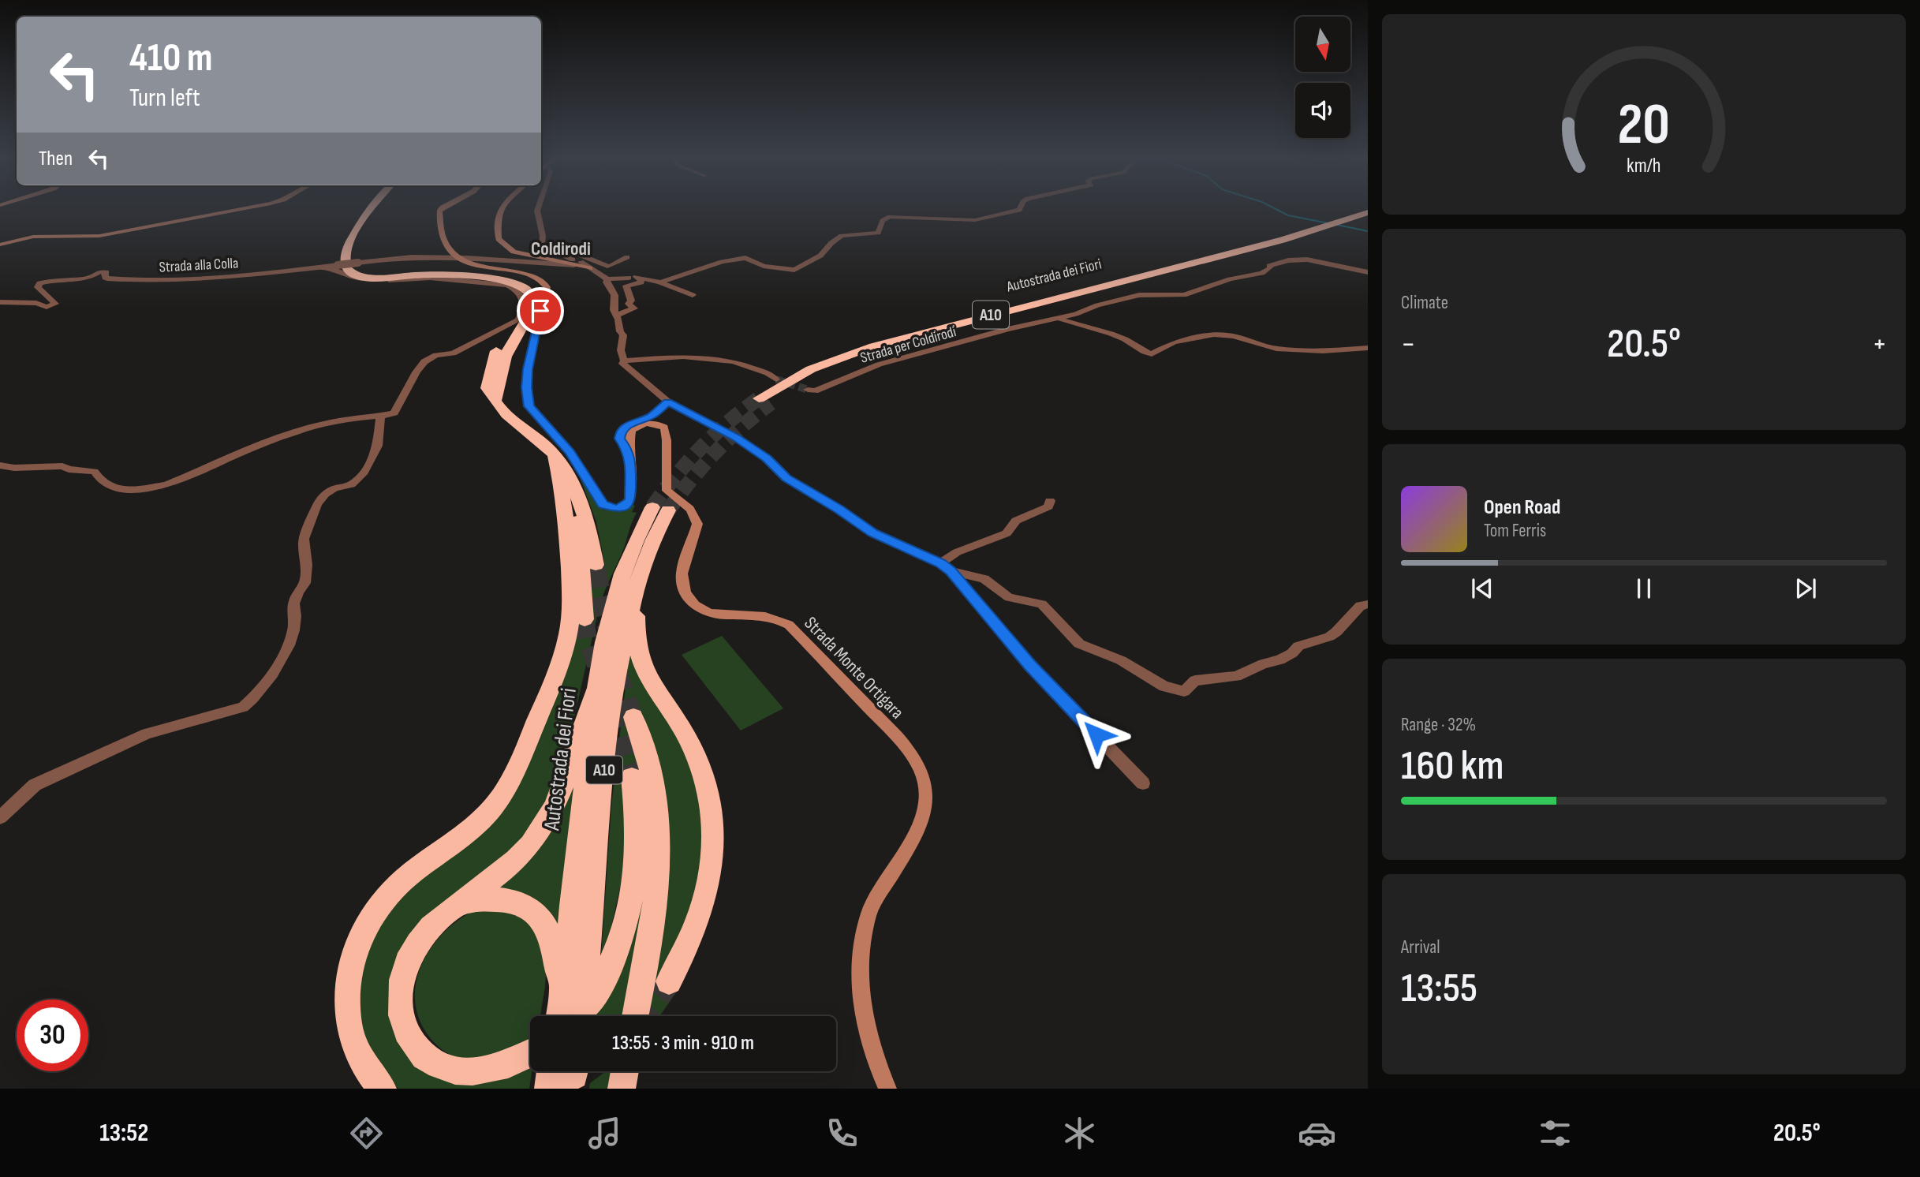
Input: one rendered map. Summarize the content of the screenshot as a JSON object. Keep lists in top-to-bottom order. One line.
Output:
{"streets":{"highway":["Autostrada dei Fiori","A10"],"main road":["Strada Monte Ortigara"],"street":["Strada alla Colla","Strada per Coldirodi"]},"crossings":[["Strada alla Colla","Strada Monte Ortigara"]],"districts":["Coldirodi"],"north":"bottom","page":{"turn":["410 m","Turn left"],"then":"Then","tile":["Climate",["Range · 32%","160 km"],["Arrival","13:55"]],"heat":["−","20.5°","+"],"song":["Open Road","Tom Ferris"],"limit":"30","trip":"13:55 · 3 min · 910 m","tabs":["13:52","20.5°"],"gauge":["20","km/h"]}}
